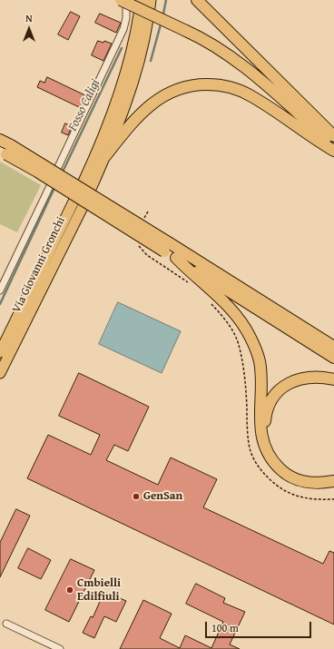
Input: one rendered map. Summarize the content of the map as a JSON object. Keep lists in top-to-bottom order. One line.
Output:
{"streets":{"main road":["Via Giovanni Gronchi"]},"water":["Fosso Caligi"],"places":["GenSan","Cmbielli Edilfiuli"],"scale_bar":"100 m","north":"top"}
